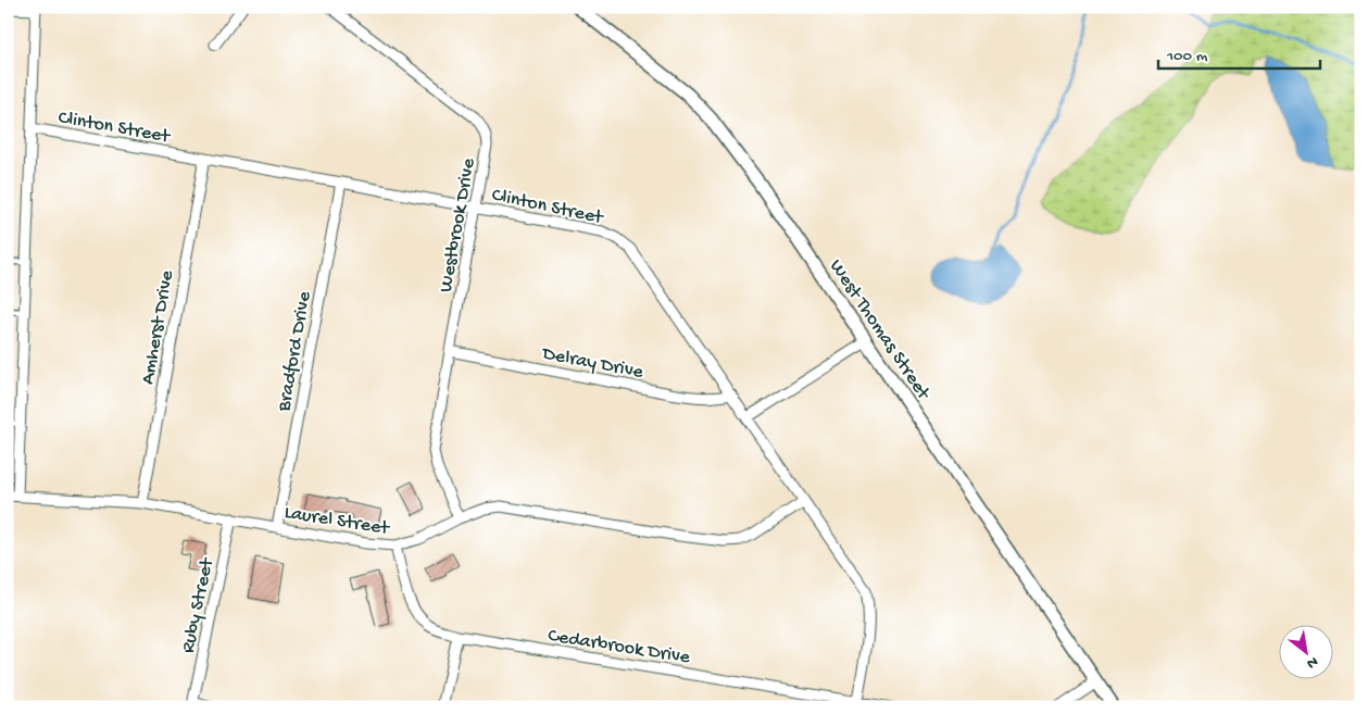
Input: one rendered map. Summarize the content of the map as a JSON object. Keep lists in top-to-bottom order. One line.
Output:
{"streets":{"street":["Clinton Street","Westbrook Drive","Amherst Drive","West Thomas Street","Bradford Drive","Delray Drive","Laurel Street","Ruby Street","Cedarbrook Drive"]},"crossings":[["Clinton Street","Westbrook Drive"],["Clinton Street","Amherst Drive"],["Clinton Street","Bradford Drive"],["Clinton Street","Delray Drive"],["Clinton Street","Laurel Street"],["Clinton Street","Cedarbrook Drive"],["Westbrook Drive","Delray Drive"],["Westbrook Drive","Laurel Street"],["Amherst Drive","Laurel Street"],["Bradford Drive","Laurel Street"],["Laurel Street","Ruby Street"],["Laurel Street","Cedarbrook Drive"]],"scale_bar":"100 m","north":"bottom right"}
